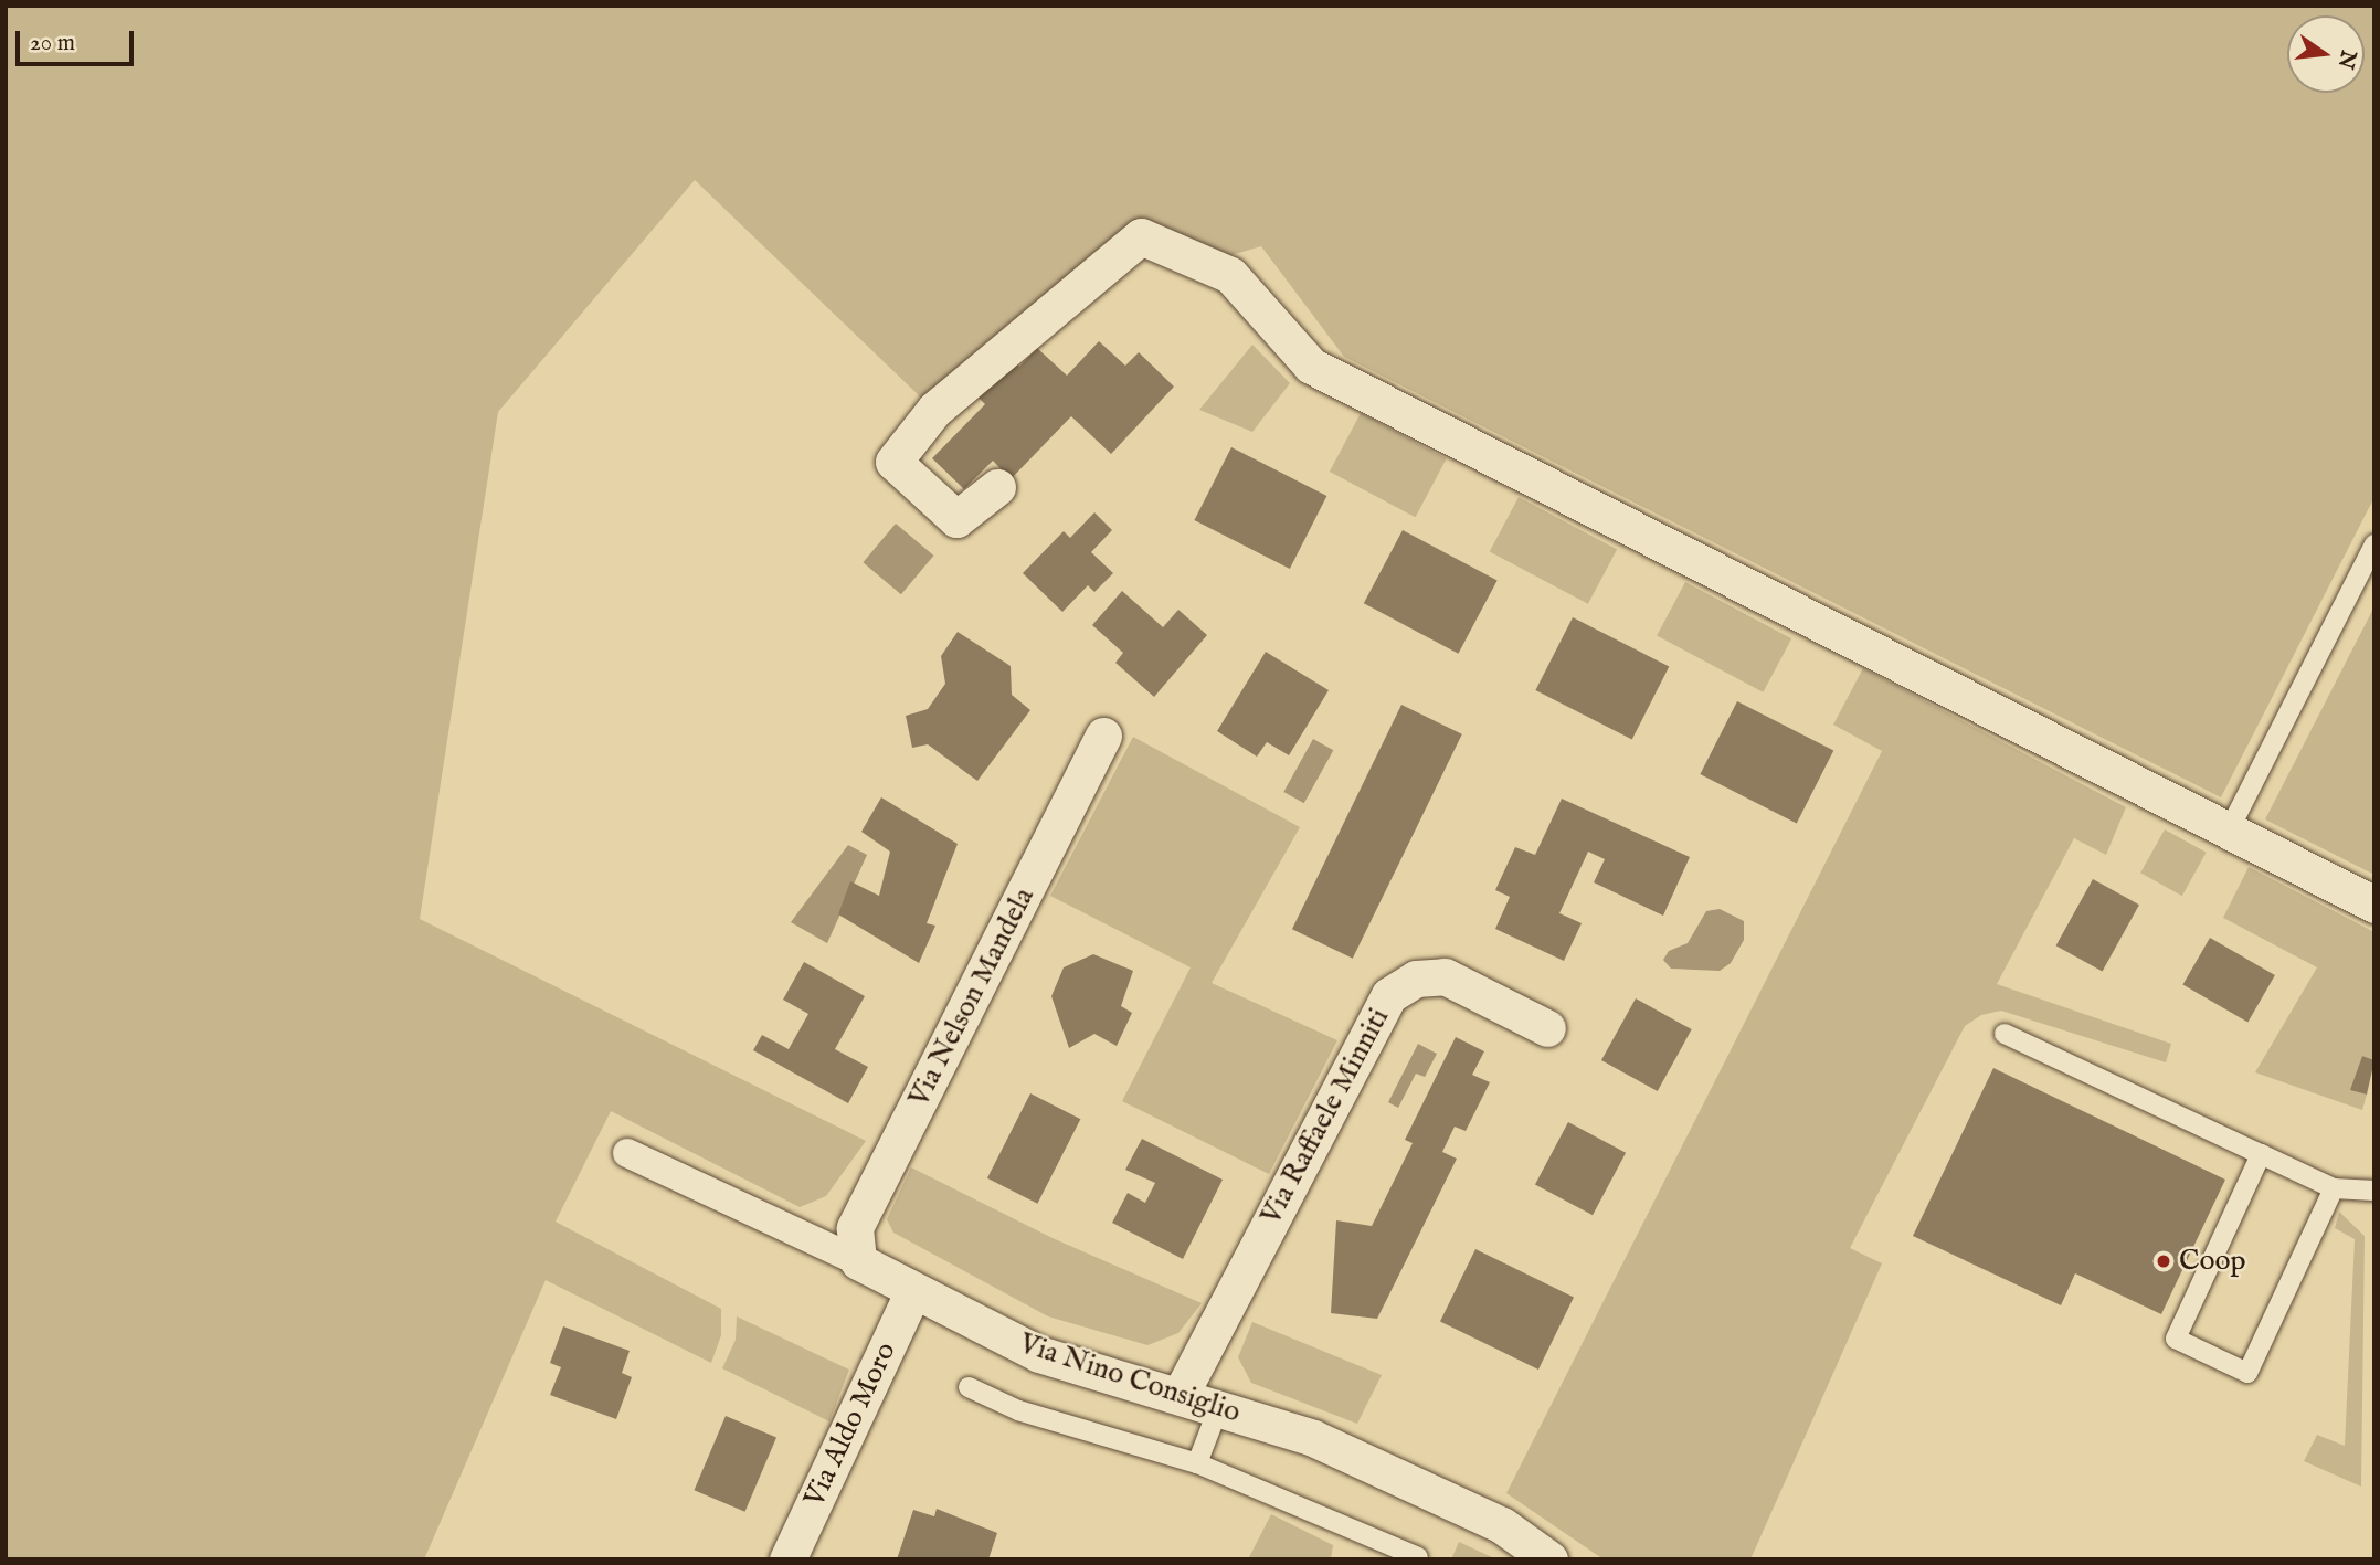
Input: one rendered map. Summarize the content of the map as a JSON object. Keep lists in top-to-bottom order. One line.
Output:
{"streets":{"street":["Via Nelson Mandela","Via Raffaele Minniti","Via Nino Consiglio","Via Aldo Moro"]},"crossings":[["Via Nelson Mandela","Via Nino Consiglio"],["Via Raffaele Minniti","Via Nino Consiglio"],["Via Nino Consiglio","Via Aldo Moro"]],"places":["Coop"],"scale_bar":"20 m","north":"right"}
